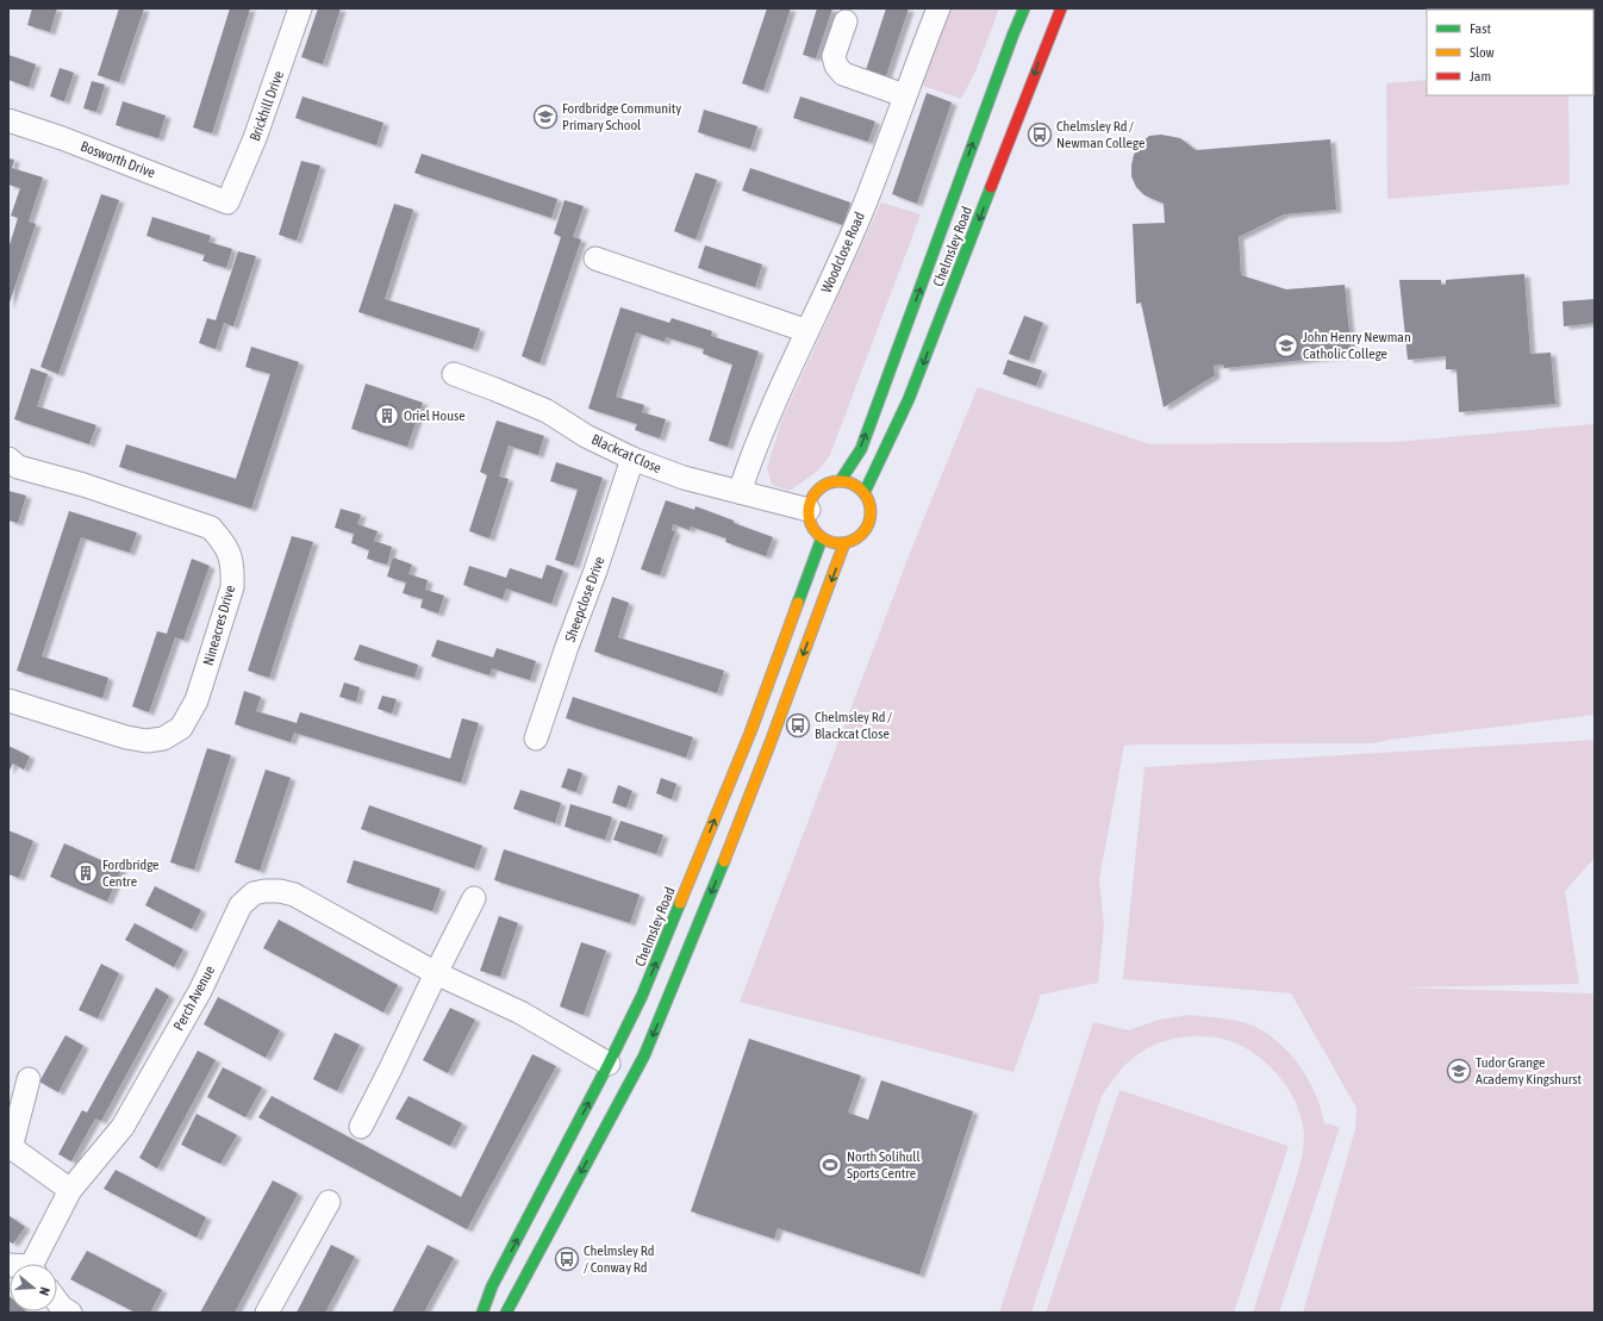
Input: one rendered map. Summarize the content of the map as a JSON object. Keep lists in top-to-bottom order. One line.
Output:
{"streets":{"street":["Brickhill Drive","Bosworth Drive","Chelmsley Road","Woodclose Road","Blackcat Close","Sheepclose Drive","Nineacres Drive","Perch Avenue"]},"crossings":[["Brickhill Drive","Bosworth Drive"],["Chelmsley Road","Blackcat Close"],["Chelmsley Road","Perch Avenue"],["Woodclose Road","Blackcat Close"],["Blackcat Close","Sheepclose Drive"]],"places":{"school or university":["Fordbridge Community Primary School","John Henry Newman Catholic College","Tudor Grange Academy Kingshurst"],"bus stop":["Chelmsley Rd / Newman College","Chelmsley Rd / Blackcat Close","Chelmsley Rd / Conway Rd"],"building":["Oriel House","Fordbridge Centre"],"sports":["North Solihull Sports Centre"]},"legend":["Fast","Slow","Jam"],"north":"right"}
